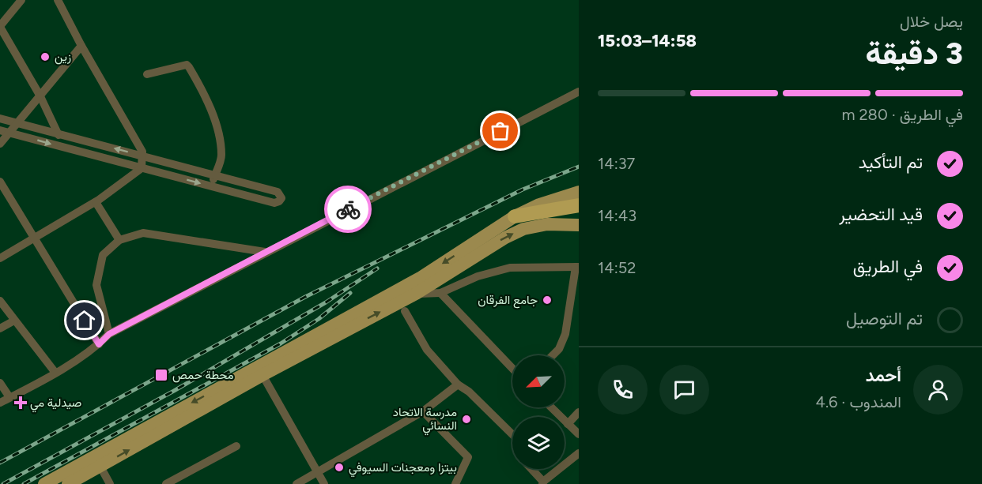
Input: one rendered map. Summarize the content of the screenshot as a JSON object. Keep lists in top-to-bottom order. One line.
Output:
{"places":{"other":["زين","جامع الفرقان","مدرسة الاتحاد النسائي","بيتزا ومعجنات السيوفي"],"transit":["محطة حمص"],"health":["صيدلية مي"]},"north":"bottom left","page":{"heading":["3 دقيقة","يصل خلال","14:58–15:03"],"panel":["أحمد","المندوب · 4.6"],"bar":"في الطريق · 280 m","list":[["تم التأكيد","14:37"],["قيد التحضير","14:43"],["في الطريق","14:52"],"تم التوصيل"]}}
